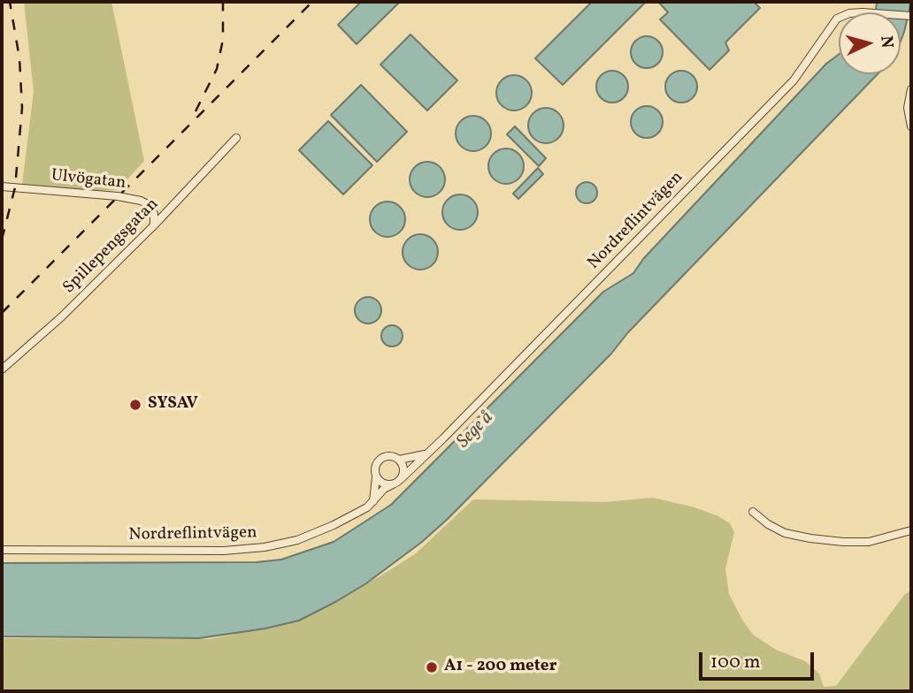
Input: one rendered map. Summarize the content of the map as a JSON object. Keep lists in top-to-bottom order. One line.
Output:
{"streets":{"street":["Ulvögatan","Nordreflintvägen","Spillepengsgatan"]},"crossings":[["Ulvögatan","Spillepengsgatan"]],"water":["Sege å"],"places":["SYSAV","A1 - 200 meter"],"scale_bar":"100 m","north":"right"}
